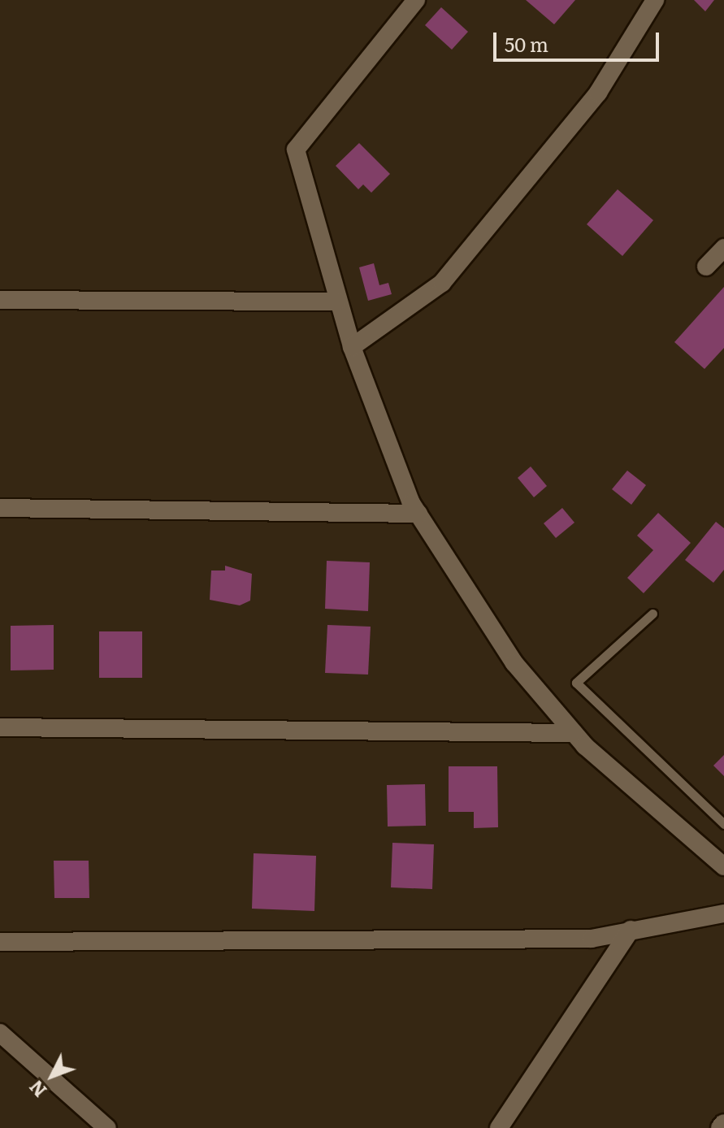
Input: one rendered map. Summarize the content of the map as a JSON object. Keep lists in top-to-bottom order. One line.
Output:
{"scale_bar":"50 m","north":"bottom left"}
